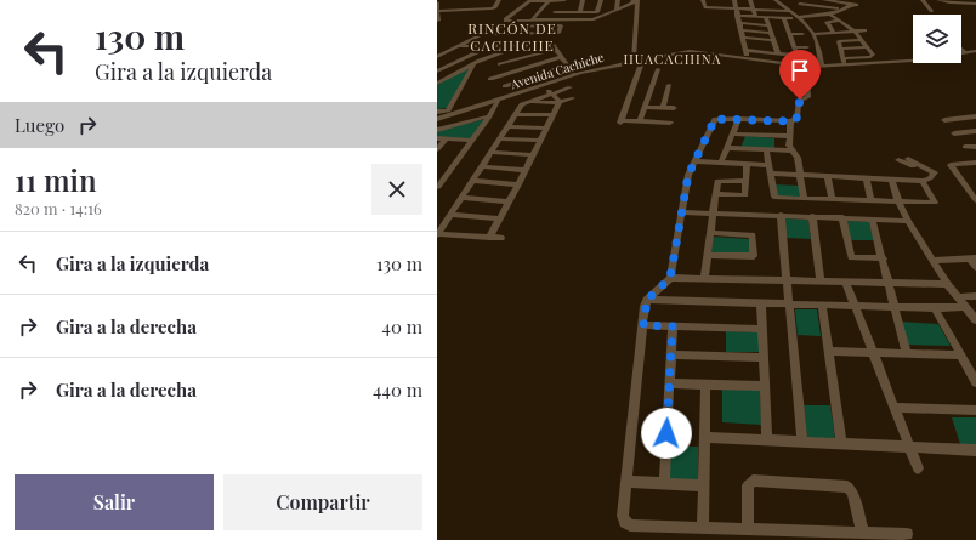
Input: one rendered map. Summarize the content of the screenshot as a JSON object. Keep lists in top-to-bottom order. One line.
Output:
{"streets":{"street":["Avenida Cachiche"]},"districts":["RINCÓN DE CACHICHE","HUACACHINA"],"page":{"turn":["130 m","Gira a la izquierda"],"then":"Luego","heading":["11 min","820 m · 14:16"],"list":[{"name":"Gira a la izquierda","value":"130 m"},{"name":"Gira a la derecha","value":"40 m"},{"name":"Gira a la derecha","value":"440 m"}],"buttons":["Salir","Compartir"]}}
